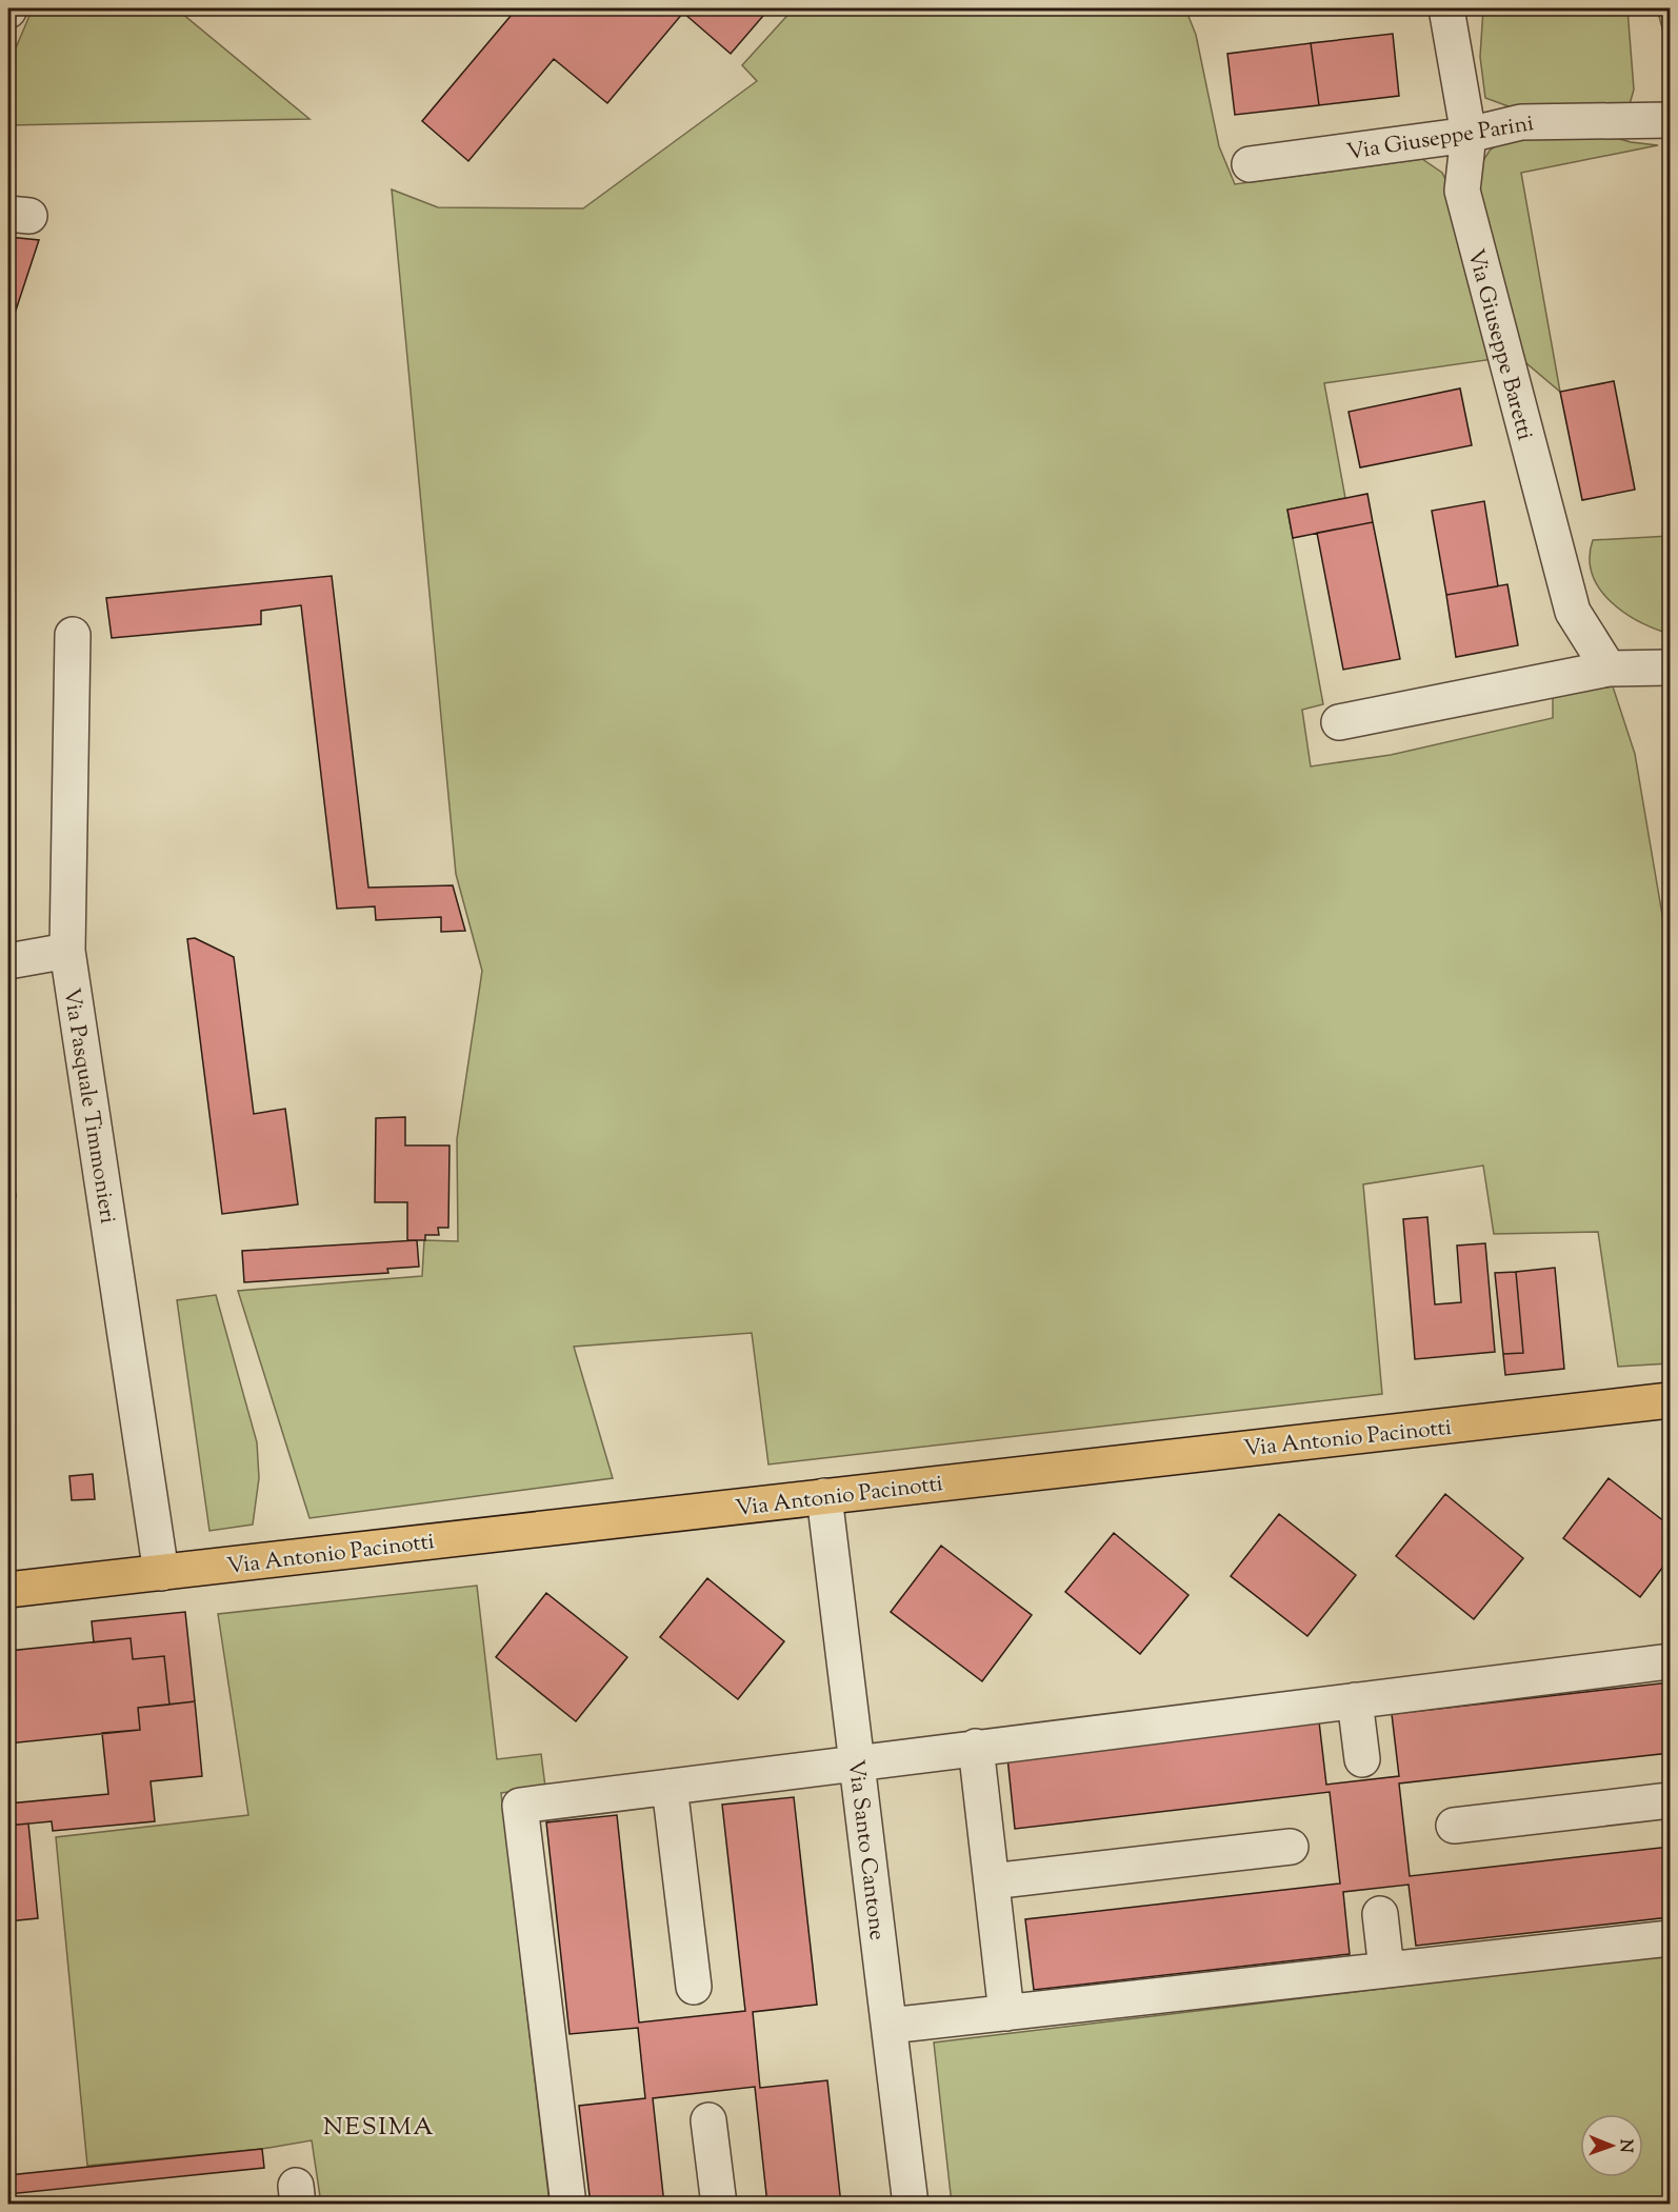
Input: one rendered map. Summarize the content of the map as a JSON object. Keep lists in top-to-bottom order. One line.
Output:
{"streets":{"main road":["Via Antonio Pacinotti"],"street":["Via Giuseppe Parini","Via Giuseppe Baretti","Via Pasquale Timmonieri","Via Santo Cantone"]},"crossings":[["Via Giuseppe Parini","Via Giuseppe Baretti"],["Via Pasquale Timmonieri","Via Antonio Pacinotti"],["Via Antonio Pacinotti","Via Santo Cantone"]],"districts":["NESIMA"],"north":"right"}
